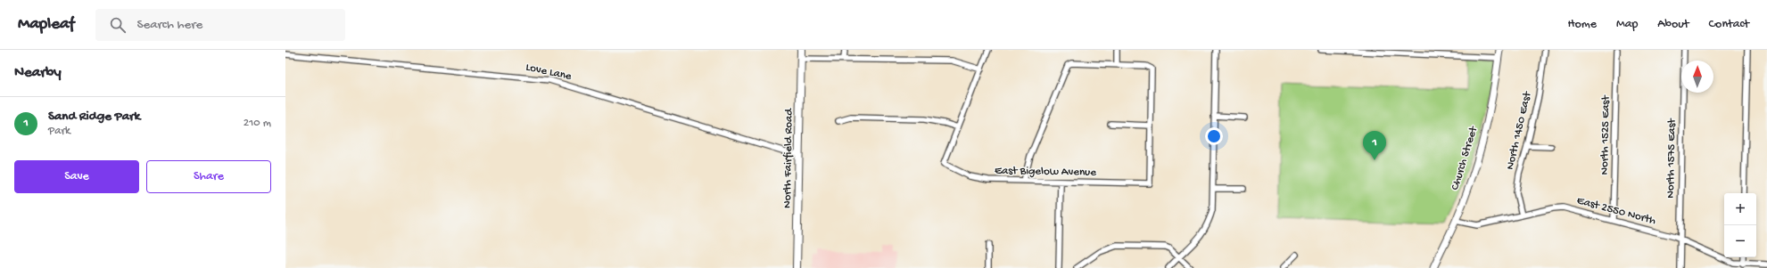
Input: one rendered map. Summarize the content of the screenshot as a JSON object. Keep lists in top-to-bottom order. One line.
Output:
{"streets":{"main road":["North Fairfield Road"],"street":["Love Lane","North 1450 East","North 1525 East","Church Street","North 1575 East","East Bigelow Avenue","East 2550 North"]},"crossings":[["Love Lane","North Fairfield Road"],["North 1450 East","East 2550 North"],["North 1525 East","East 2550 North"],["Church Street","East 2550 North"],["North 1575 East","East 2550 North"]],"north":"top","page":{"header":"Mapleaf","search":"Search here","nav":["Home","Map","About","Contact"],"heading":"Nearby","list":[{"mark":"1","name":"Sand Ridge Park","note":"Park","value":"210 m"}],"pins":"1","buttons":["Save","Share"],"map_buttons":["+","−"]}}
